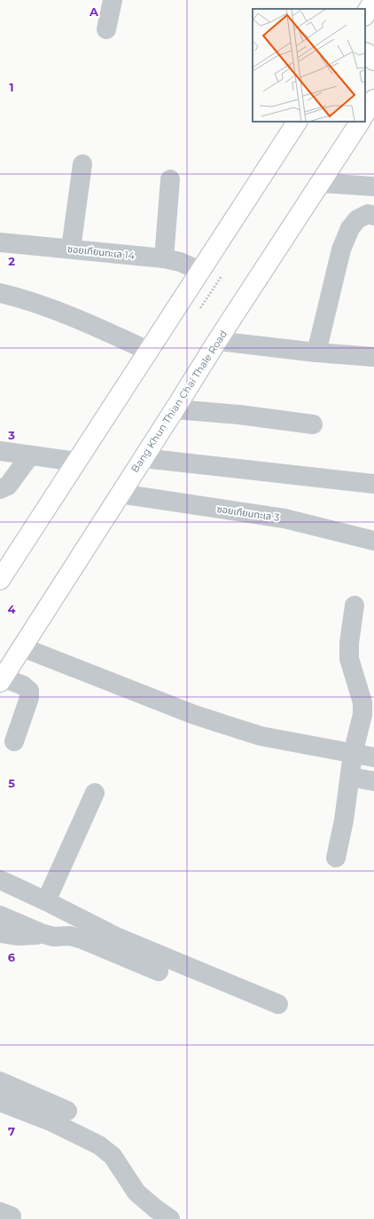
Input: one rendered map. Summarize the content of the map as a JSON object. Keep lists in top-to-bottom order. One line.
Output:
{"streets":{"main road":["Bang Khun Thian Chai Thale Road"],"street":["ซอยเทียนทะเล 14","ซอยเทียนทะเล 3"]},"crossings":[["Bang Khun Thian Chai Thale Road","ซอยเทียนทะเล 3"]],"grid":{"columns":["A"],"rows":["1","2","3","4","5","6","7"]}}
